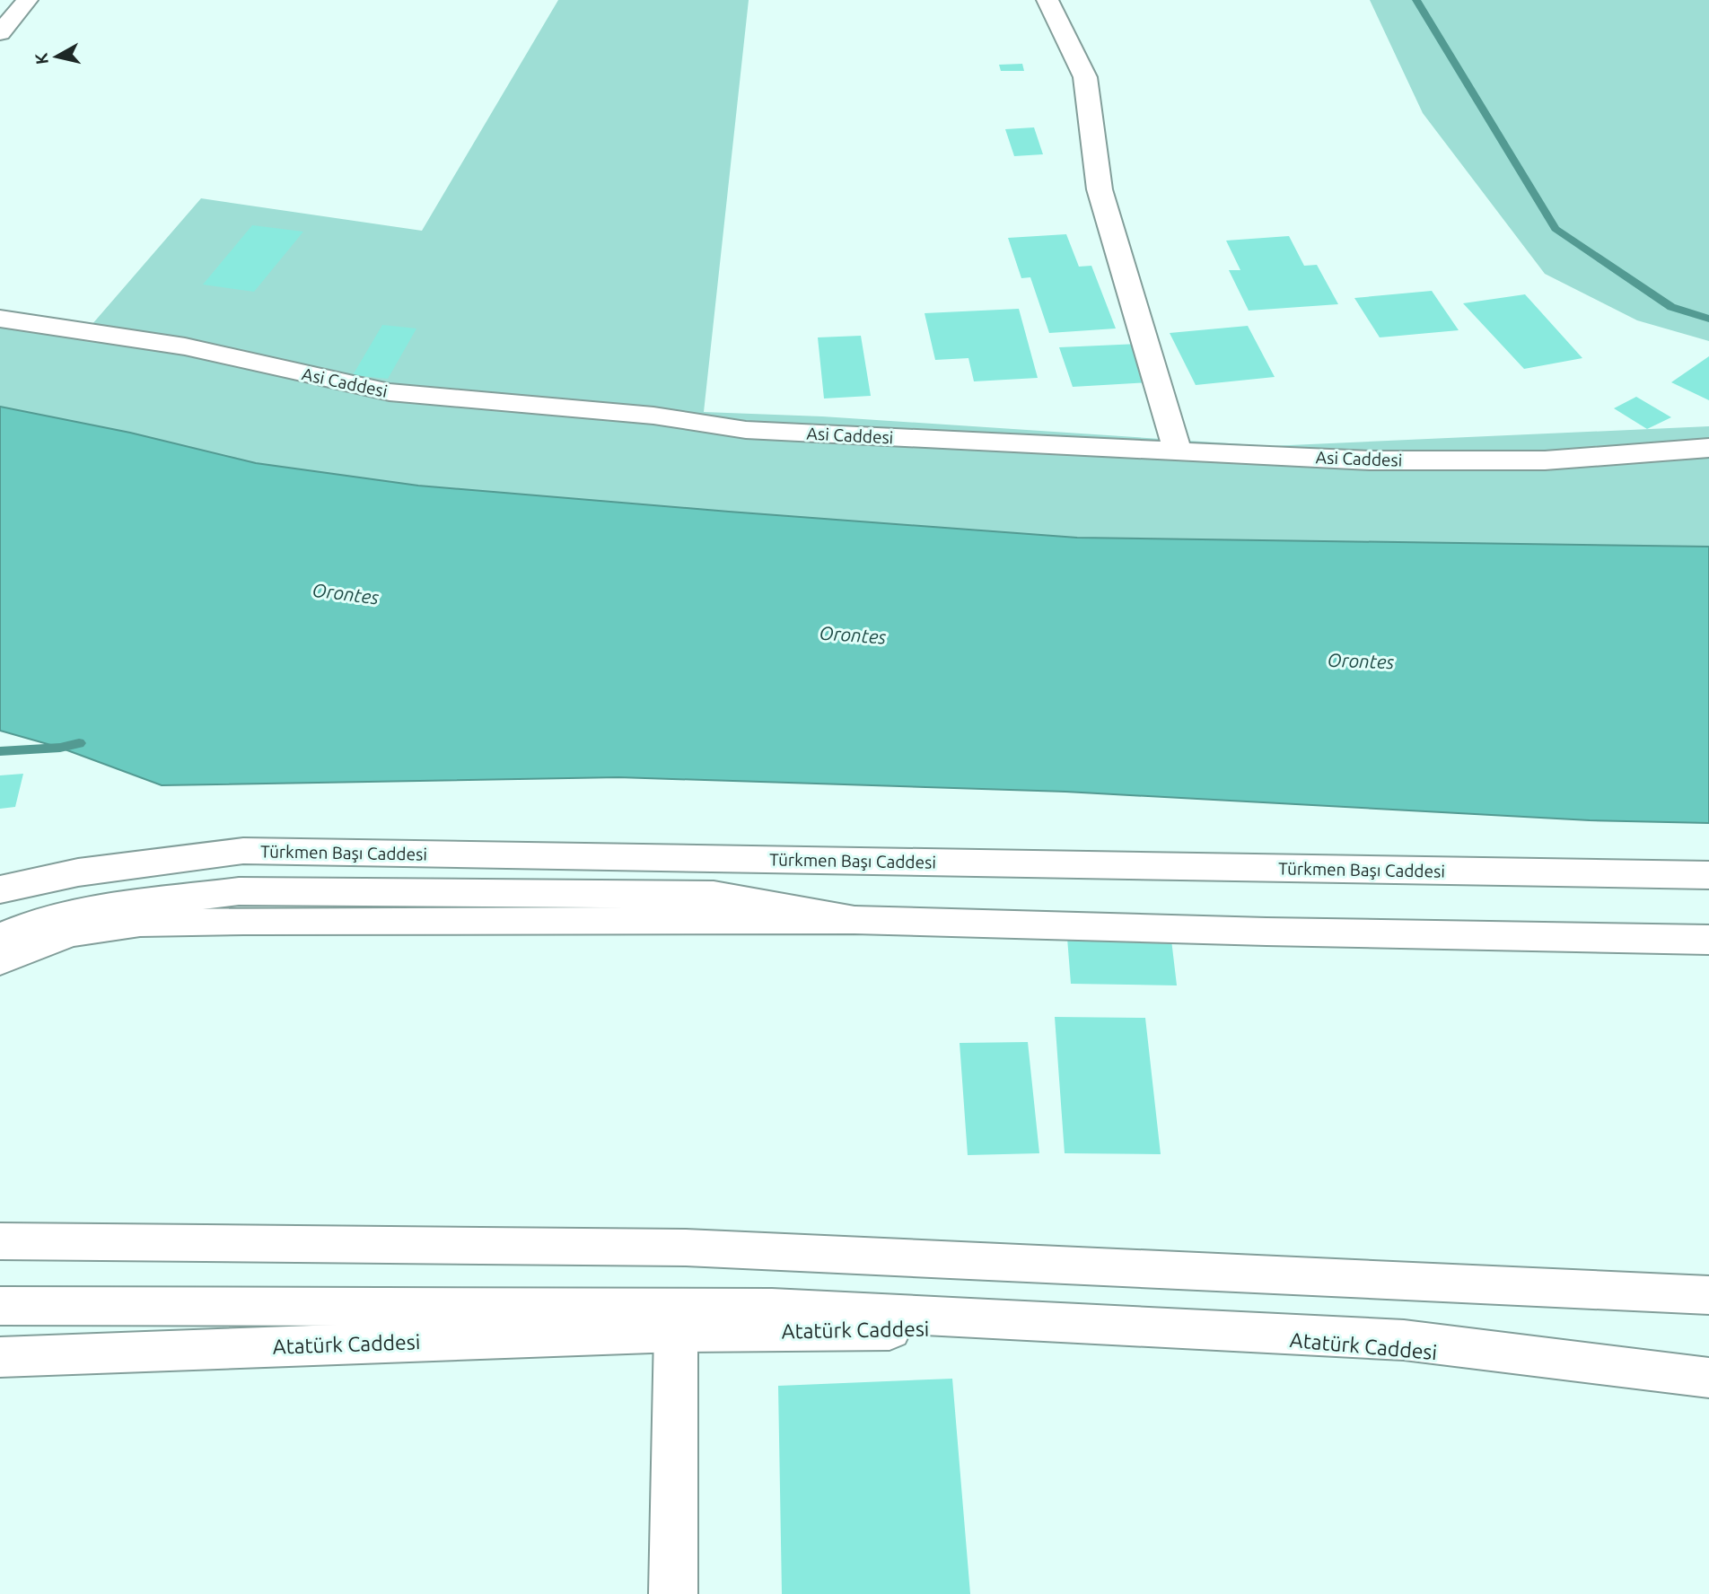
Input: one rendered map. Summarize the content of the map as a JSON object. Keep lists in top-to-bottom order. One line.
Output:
{"streets":{"main road":["Asi Caddesi","Türkmen Başı Caddesi","Atatürk Caddesi"]},"water":["Orontes"],"north":"left"}
